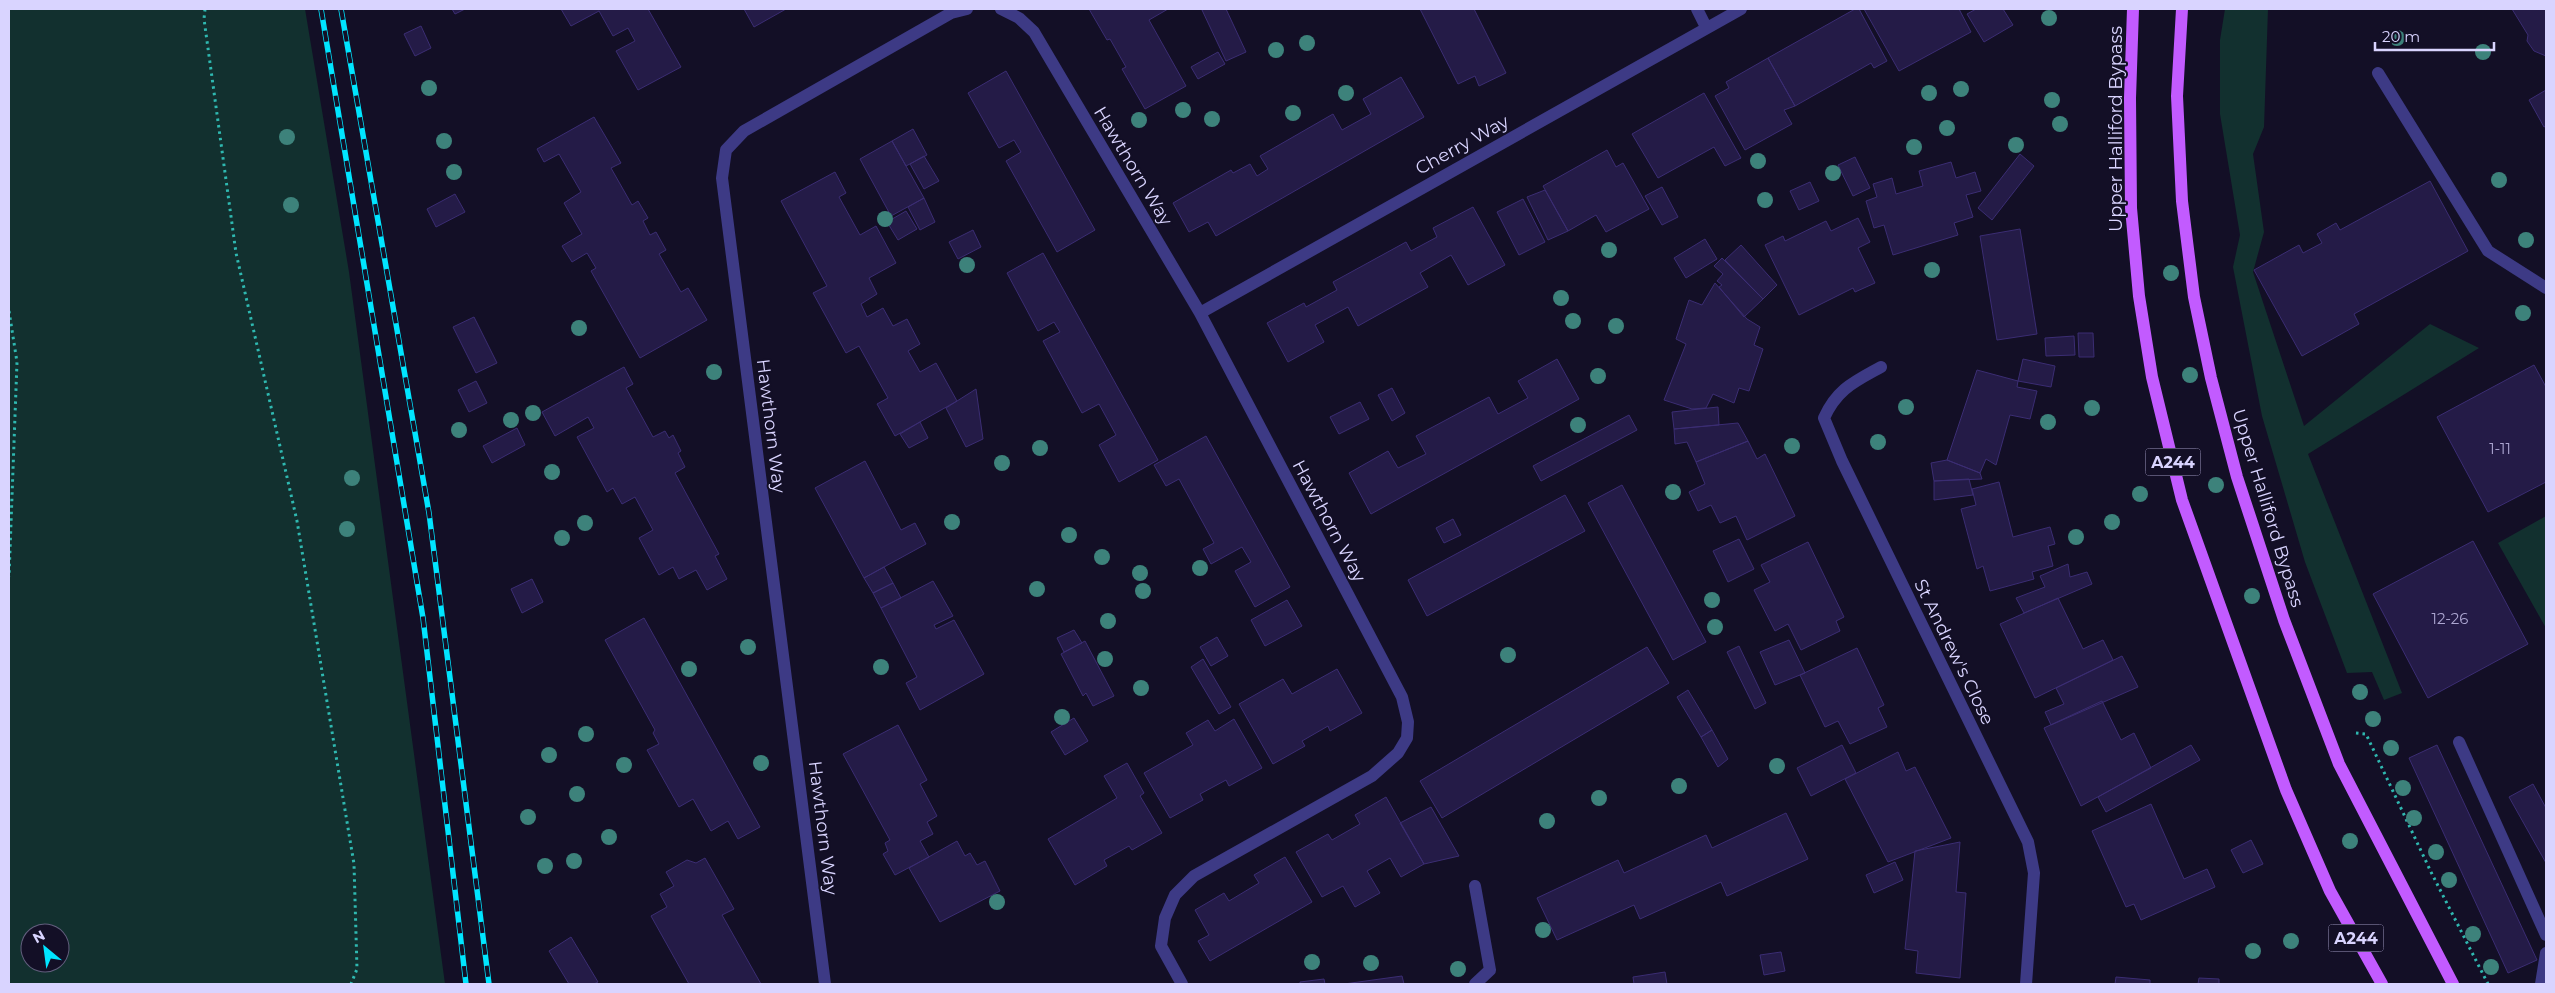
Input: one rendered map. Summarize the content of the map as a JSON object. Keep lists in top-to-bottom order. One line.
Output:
{"streets":{"main road":["Upper Halliford Bypass","A244"],"street":["Cherry Way","Hawthorn Way","St Andrew's Close"]},"crossings":[["Cherry Way","Hawthorn Way"]],"house_numbers":["1-11","12-26"],"scale_bar":"20 m","north":"top left"}
